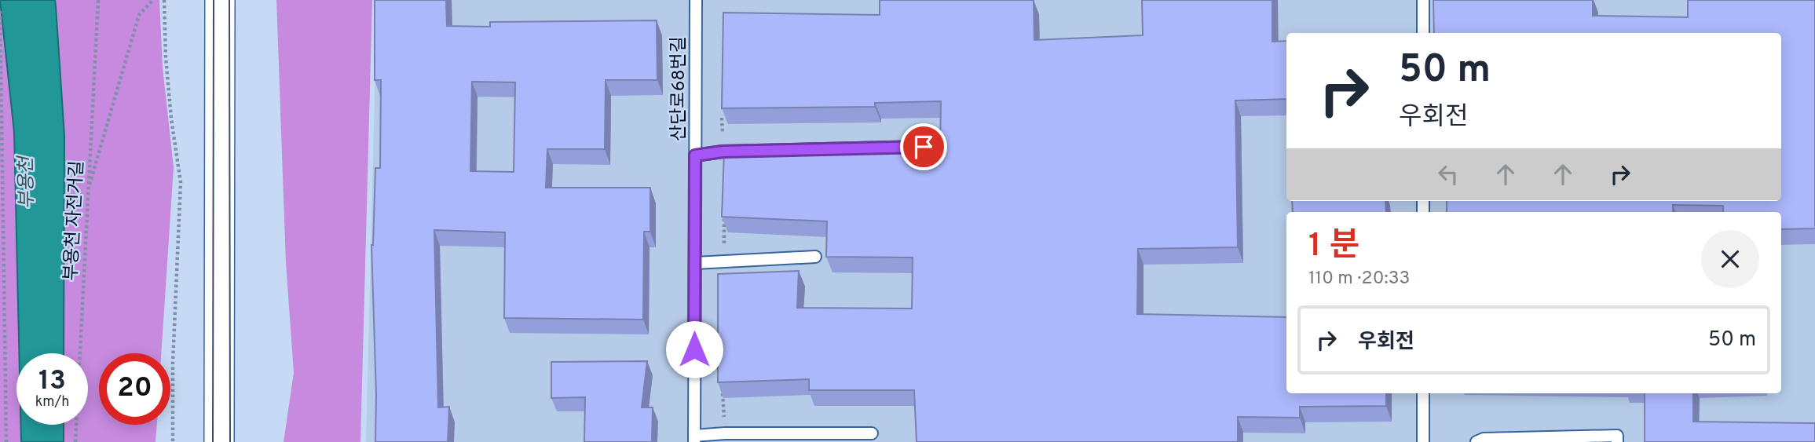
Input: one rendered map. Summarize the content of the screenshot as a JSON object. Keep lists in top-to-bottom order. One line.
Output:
{"streets":{"lane":["산단로68번길"],"path":["부용천 자전거길"]},"water":["부용천"],"page":{"turn":["50 m","우회전"],"heading":["1 분","110 m · 20:33"],"list":[{"name":"우회전","value":"50 m"}],"speed":"13 km/h","limit":"20"}}
